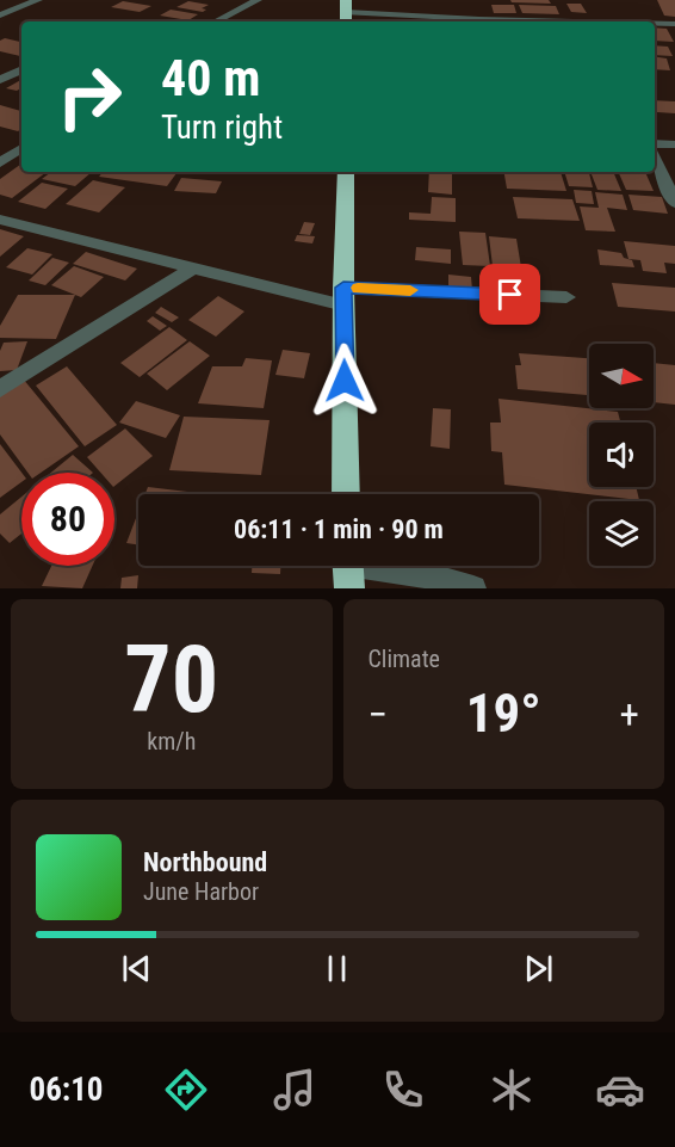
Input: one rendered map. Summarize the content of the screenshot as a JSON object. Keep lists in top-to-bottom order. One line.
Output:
{"north":"right","page":{"turn":["40 m","Turn right"],"limit":"80","trip":"06:11 · 1 min · 90 m","tile":[["70","km/h"],"Climate"],"heat":["−","19°","+"],"song":["Northbound","June Harbor"],"tabs":"06:10"}}
